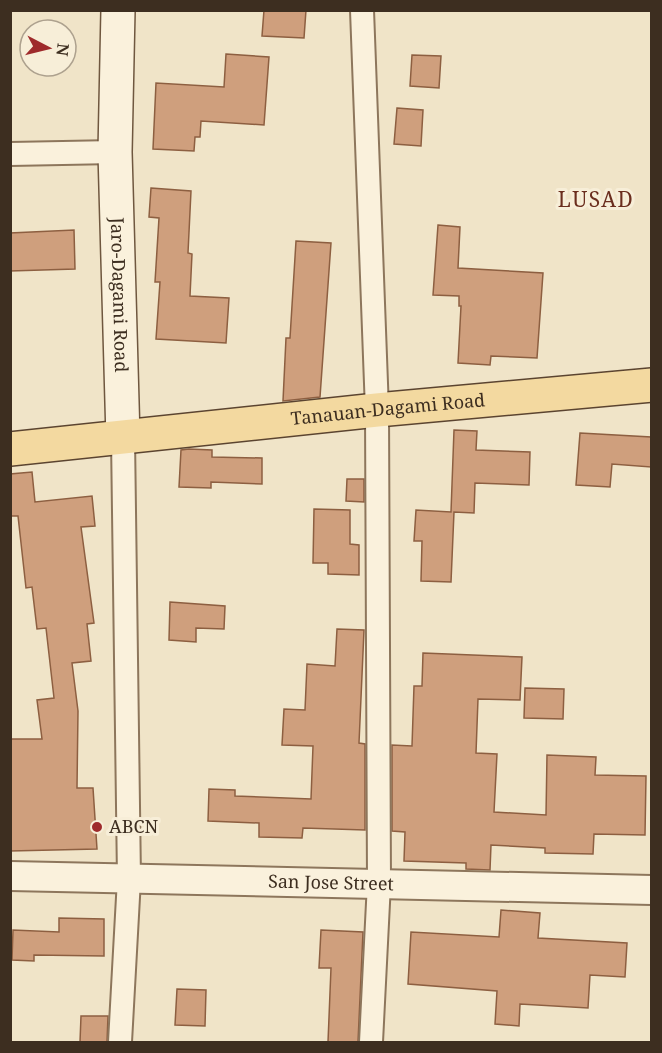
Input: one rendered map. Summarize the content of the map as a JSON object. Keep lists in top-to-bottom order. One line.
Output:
{"streets":{"main road":["Jaro-Dagami Road","Tanauan-Dagami Road"],"street":["San Jose Street"]},"crossings":[["Jaro-Dagami Road","Tanauan-Dagami Road"]],"districts":["LUSAD"],"places":["ABCN"],"north":"right"}
